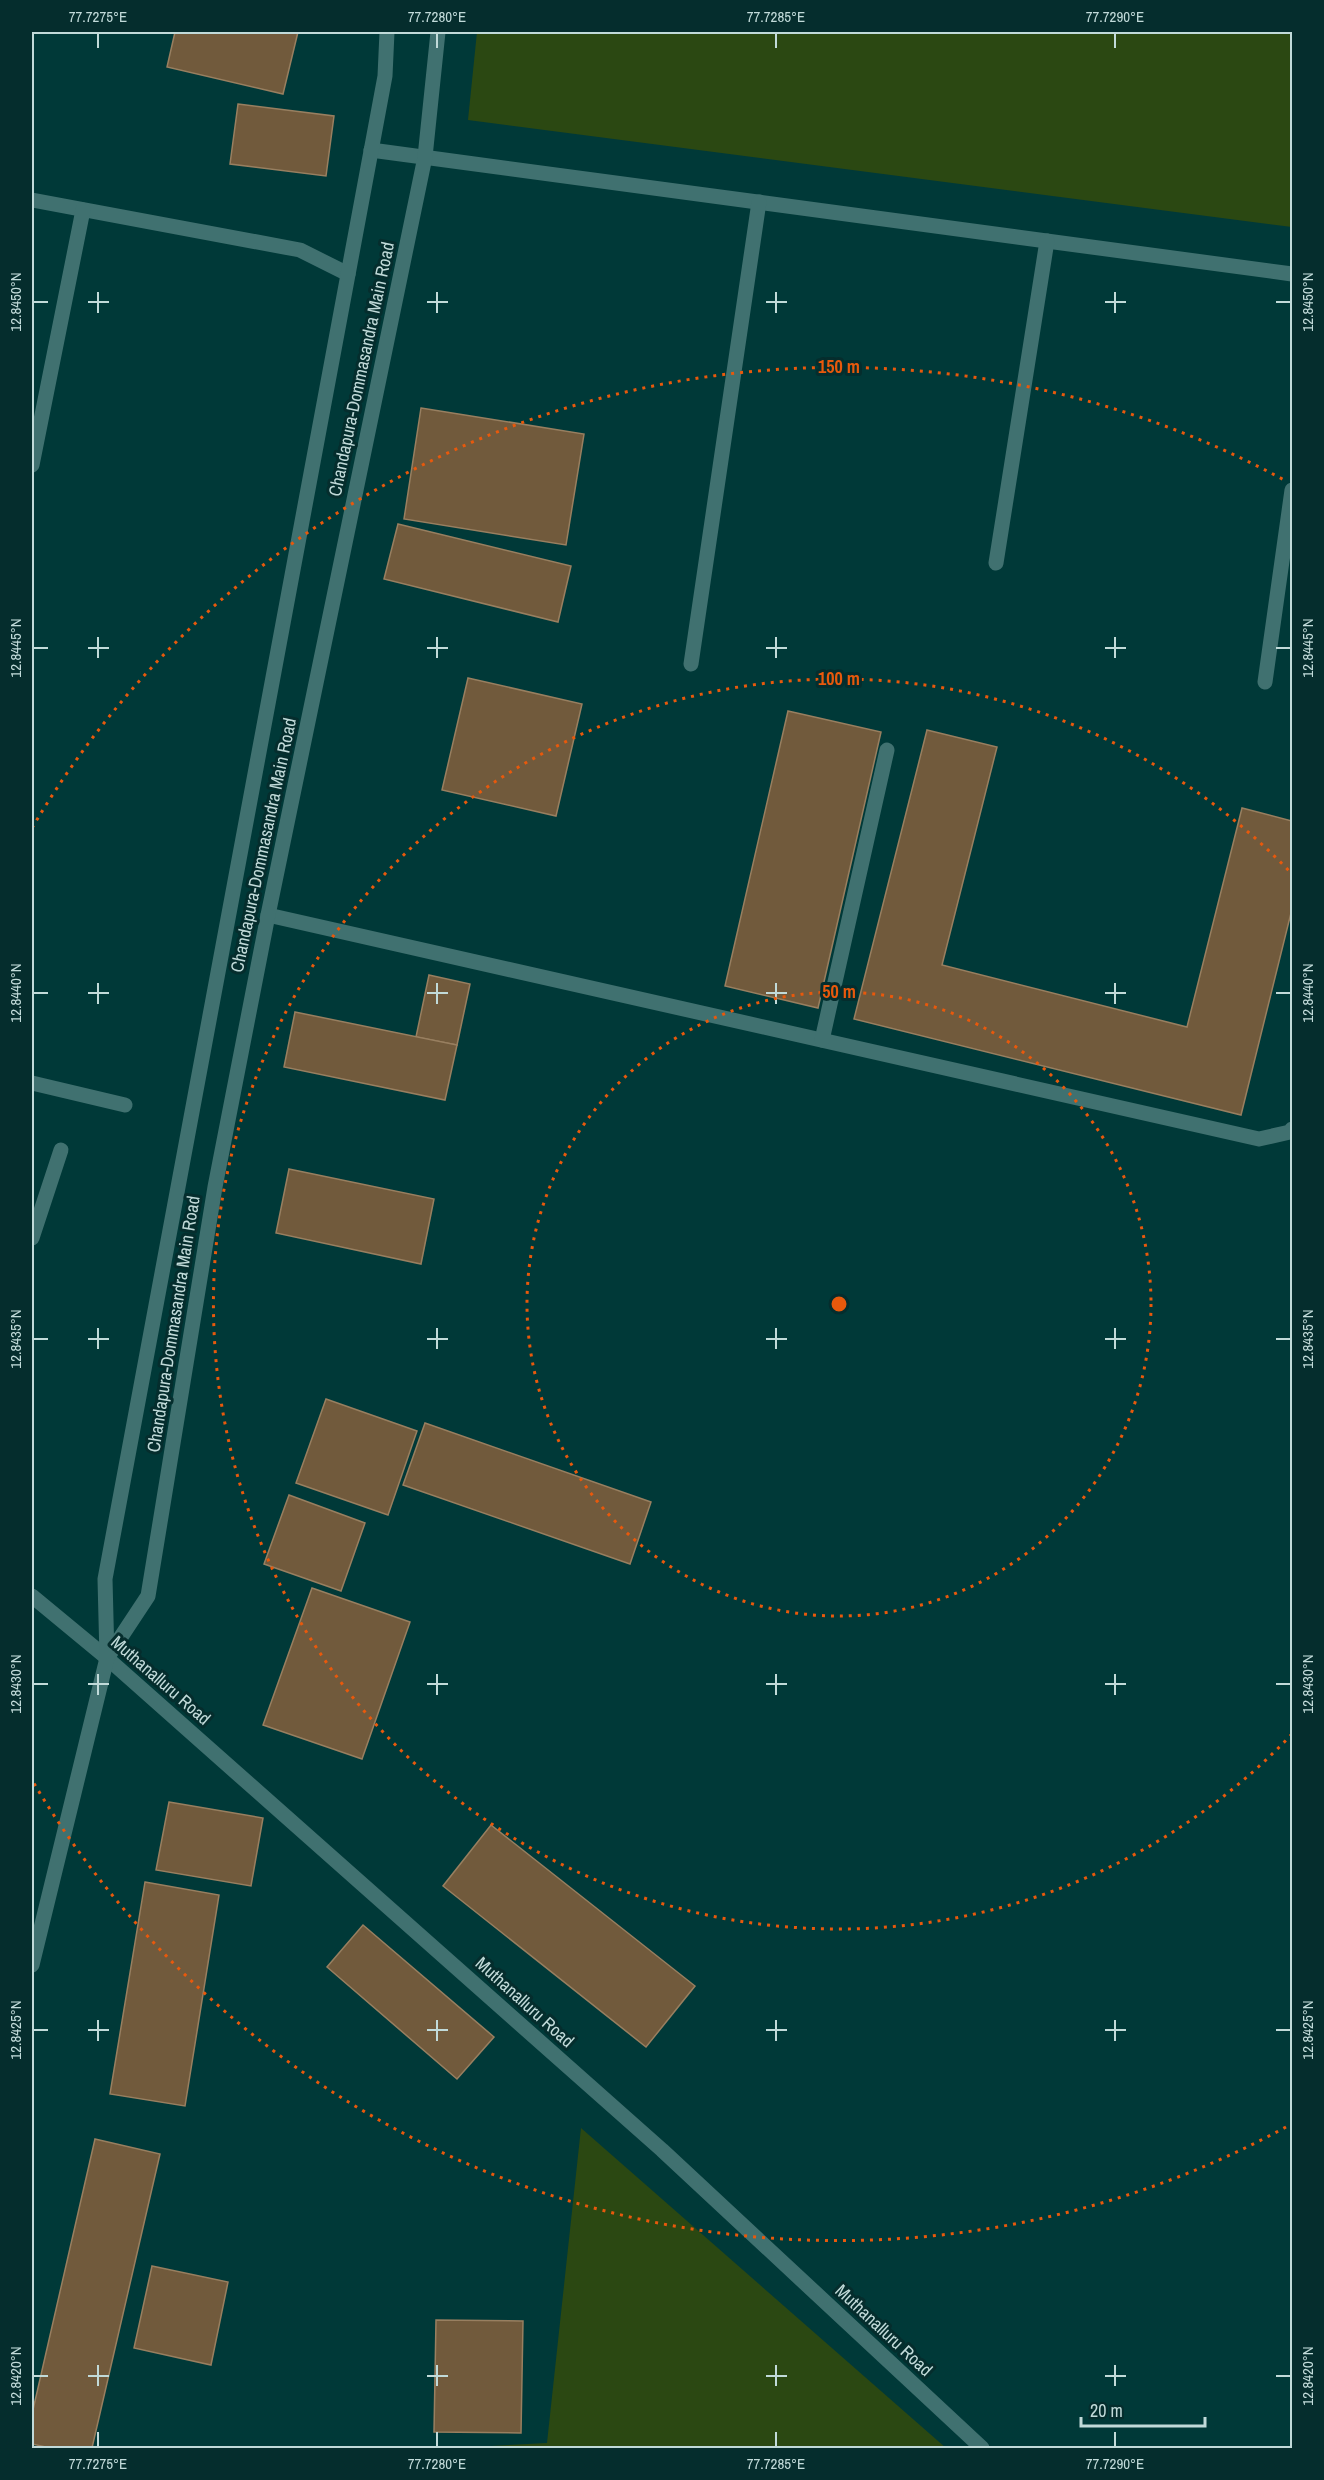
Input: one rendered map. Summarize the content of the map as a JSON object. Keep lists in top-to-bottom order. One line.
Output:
{"streets":{"main road":["Chandapura-Dommasandra Main Road","Muthanalluru Road"]},"crossings":[["Chandapura-Dommasandra Main Road","Muthanalluru Road"]],"scale_bar":"20 m","coordinates":["77.7275°E","77.7280°E","77.7285°E","77.7290°E","12.8450°N","12.8445°N","12.8440°N","12.8435°N","12.8430°N","12.8425°N","12.8420°N"],"rings":["150 m","100 m","50 m"]}
